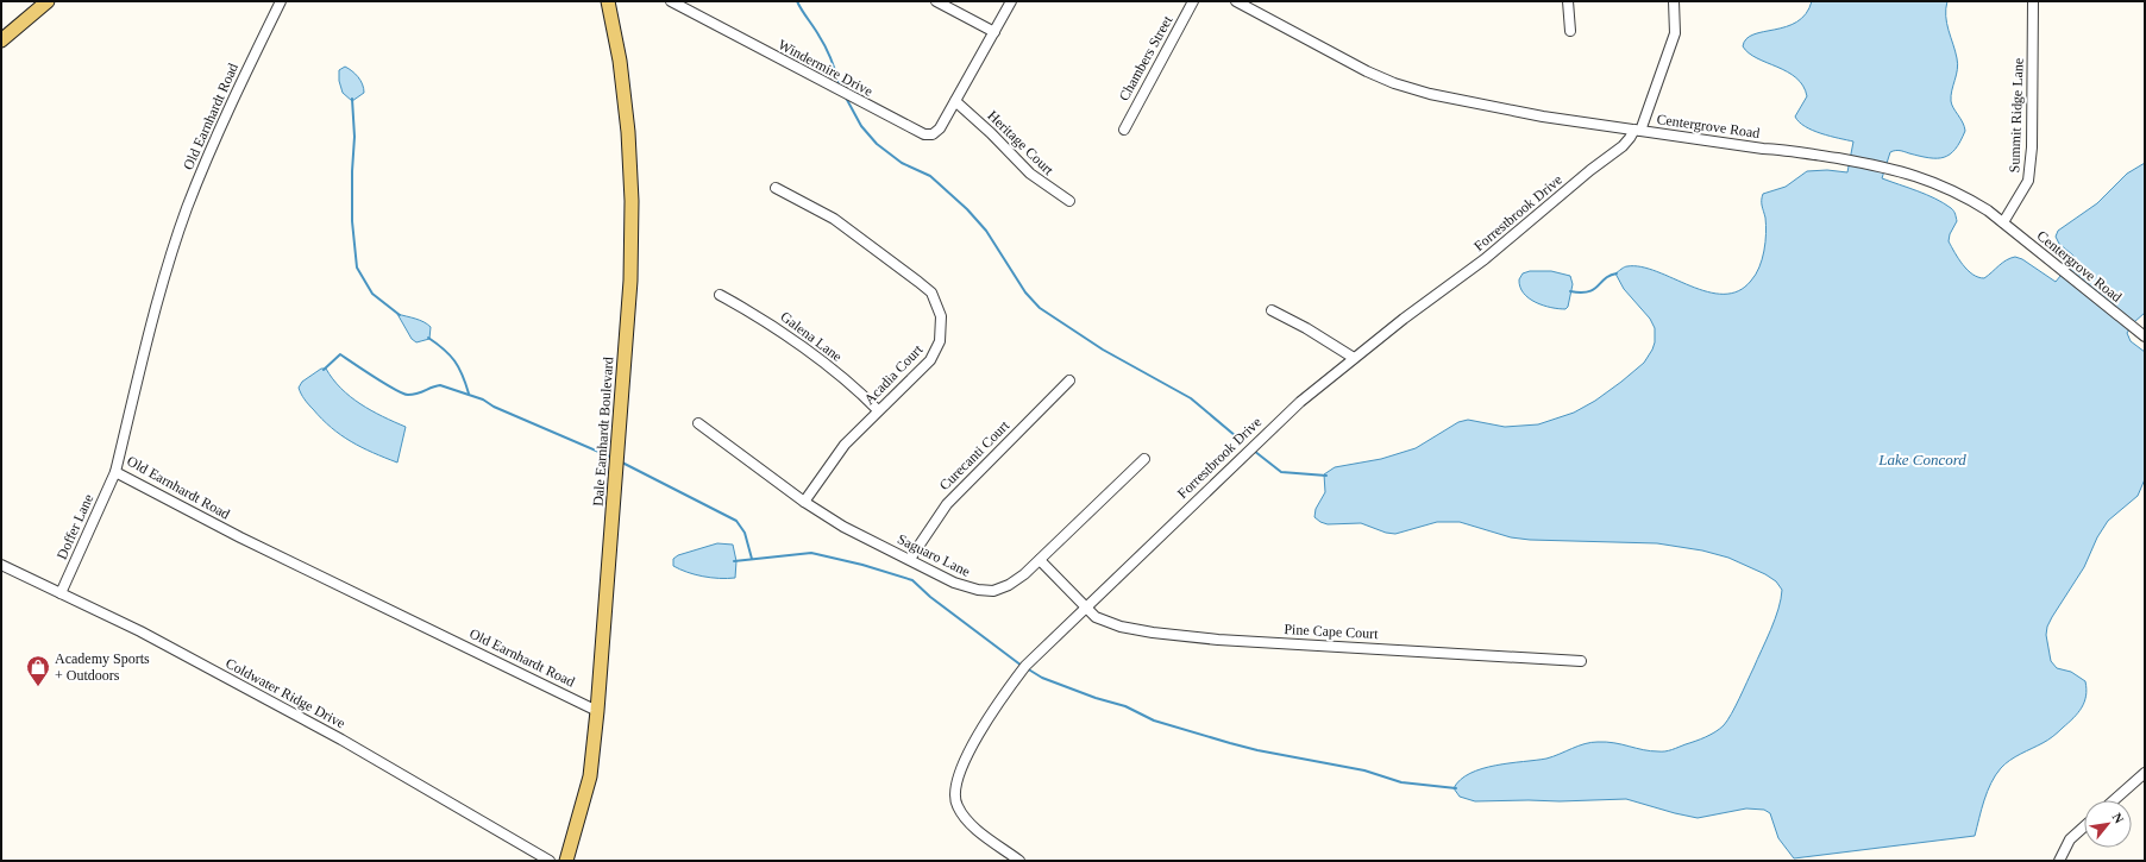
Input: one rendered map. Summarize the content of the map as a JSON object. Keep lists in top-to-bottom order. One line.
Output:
{"streets":{"main road":["Dale Earnhardt Boulevard"],"street":["Chambers Street","Windermire Drive","Summit Ridge Lane","Old Earnhardt Road","Centergrove Road","Heritage Court","Forrestbrook Drive","Galena Lane","Acadia Court","Curecanti Court","Doffer Lane","Saguaro Lane","Pine Cape Court","Coldwater Ridge Drive"]},"crossings":[["Windermire Drive","Heritage Court"],["Summit Ridge Lane","Centergrove Road"],["Old Earnhardt Road","Dale Earnhardt Boulevard"],["Old Earnhardt Road","Doffer Lane"],["Centergrove Road","Forrestbrook Drive"],["Forrestbrook Drive","Pine Cape Court"],["Galena Lane","Acadia Court"],["Acadia Court","Saguaro Lane"],["Curecanti Court","Saguaro Lane"],["Doffer Lane","Coldwater Ridge Drive"],["Saguaro Lane","Pine Cape Court"]],"water":["Lake Concord"],"places":{"shop":["Academy Sports + Outdoors"]},"north":"top right"}
